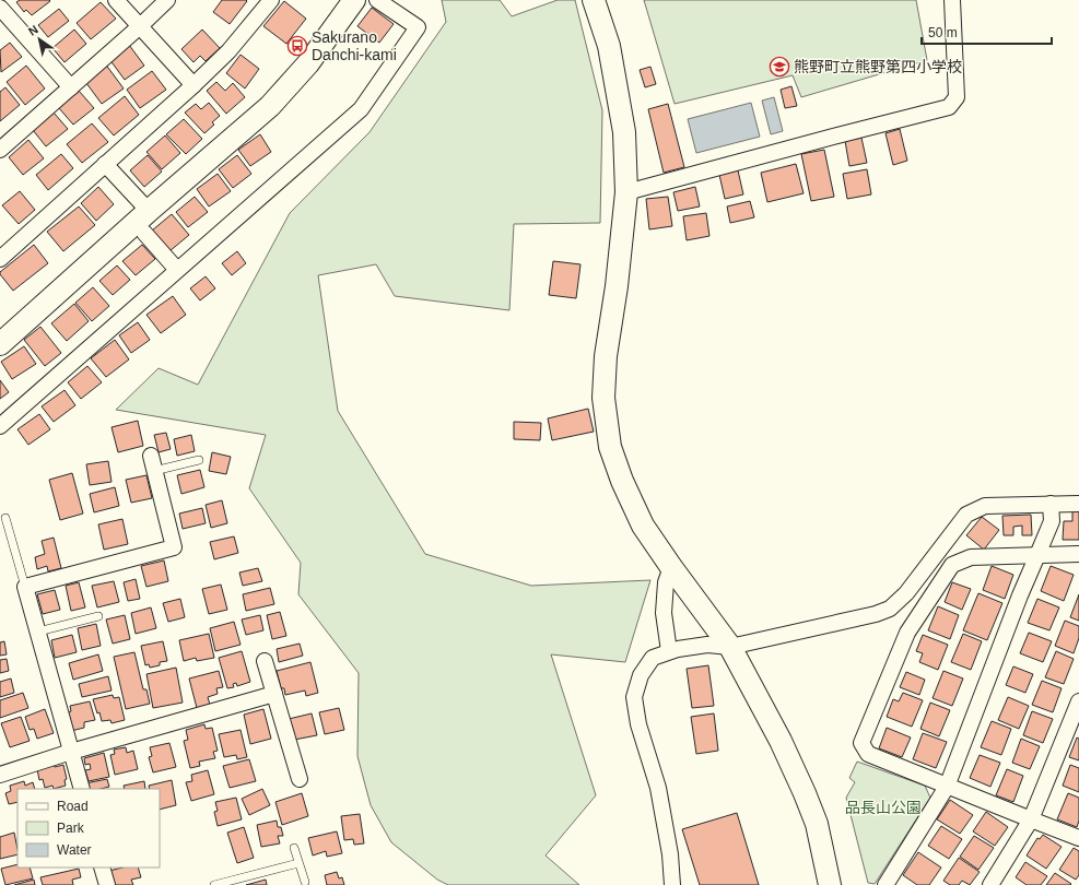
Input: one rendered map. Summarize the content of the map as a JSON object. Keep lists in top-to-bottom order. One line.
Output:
{"parks":["品長山公園"],"places":{"bus stop":["Sakurano Danchi-kami"],"school or university":["熊野町立熊野第四小学校"]},"legend":["Road","Park","Water"],"scale_bar":"50 m","north":"top left"}
